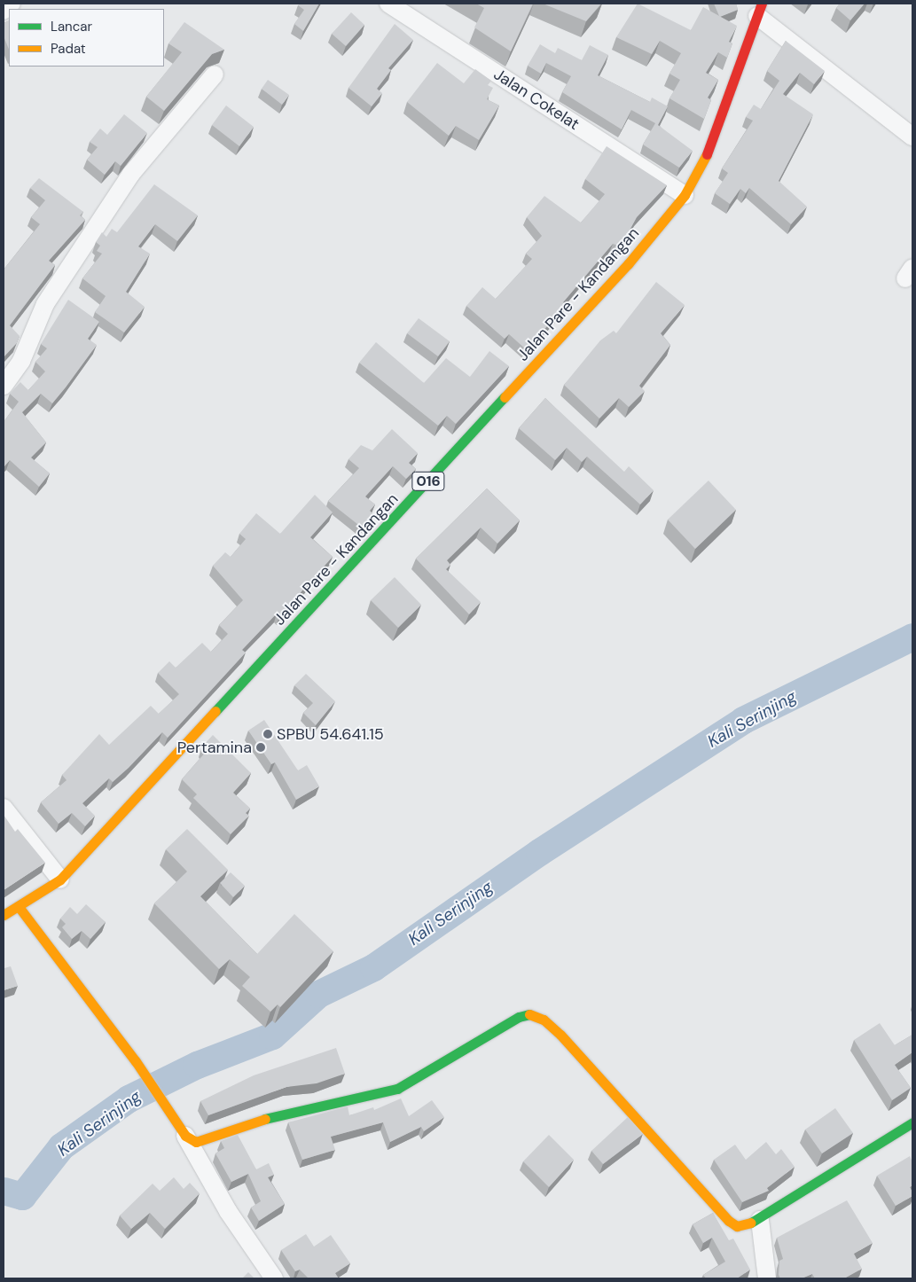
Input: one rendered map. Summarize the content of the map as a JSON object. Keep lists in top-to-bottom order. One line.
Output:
{"streets":{"main road":["Jalan Pare - Kandangan","016"],"street":["Jalan Cokelat"]},"crossings":[["Jalan Cokelat","Jalan Pare - Kandangan"],["Jalan Pare - Kandangan","016"]],"water":["Kali Serinjing"],"places":["SPBU 54.641.15","Pertamina"],"legend":["Lancar","Padat"]}
